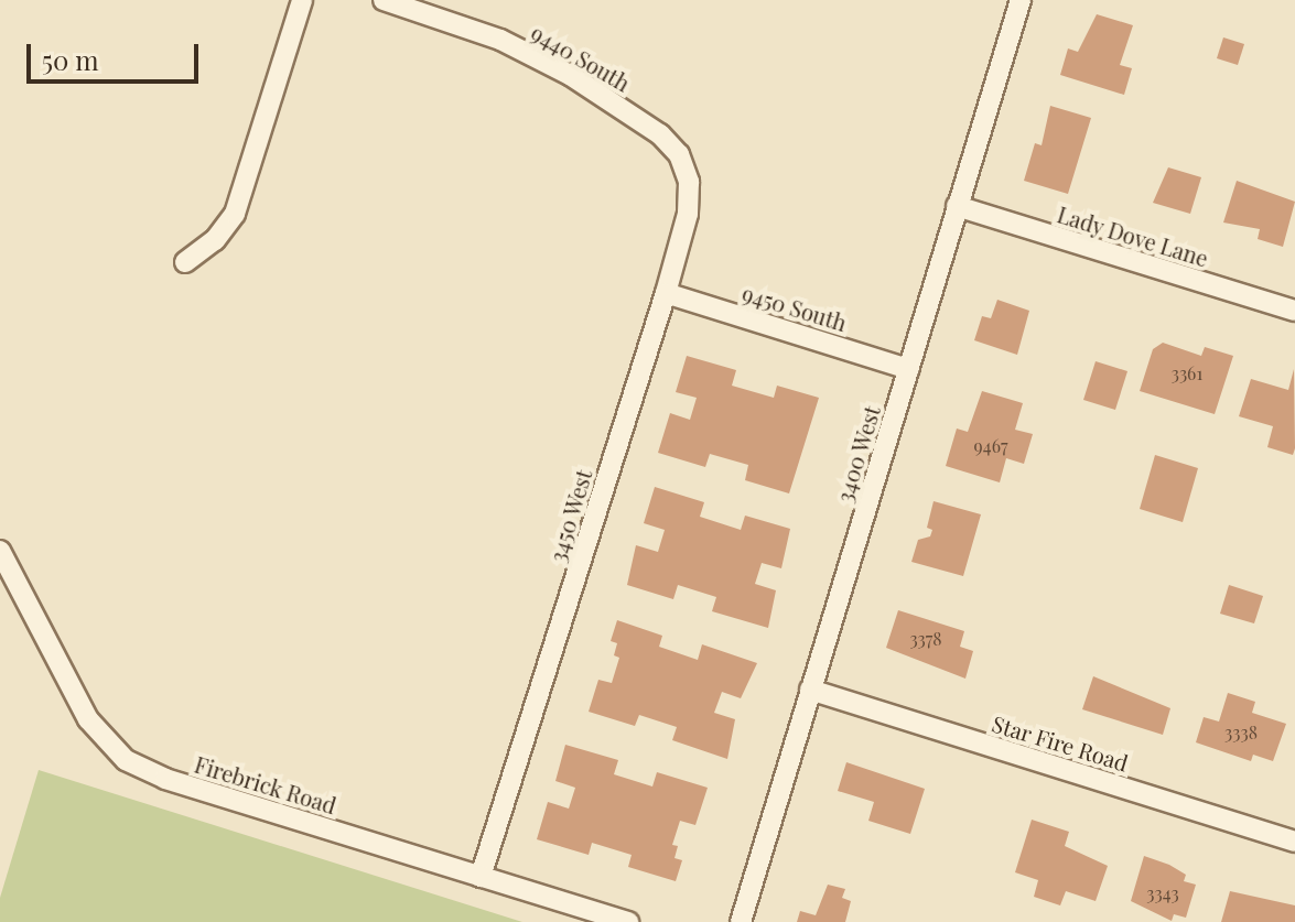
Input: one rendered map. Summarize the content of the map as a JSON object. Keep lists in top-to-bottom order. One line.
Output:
{"streets":{"street":["9440 South","Lady Dove Lane","9450 South","3400 West","3450 West","Star Fire Road","Firebrick Road"]},"crossings":[["9440 South","3450 West"],["Lady Dove Lane","3400 West"],["9450 South","3400 West"],["9450 South","3450 West"],["3400 West","Star Fire Road"],["3450 West","Firebrick Road"]],"house_numbers":["3361","9467","3378","3338","3343"],"scale_bar":"50 m"}
